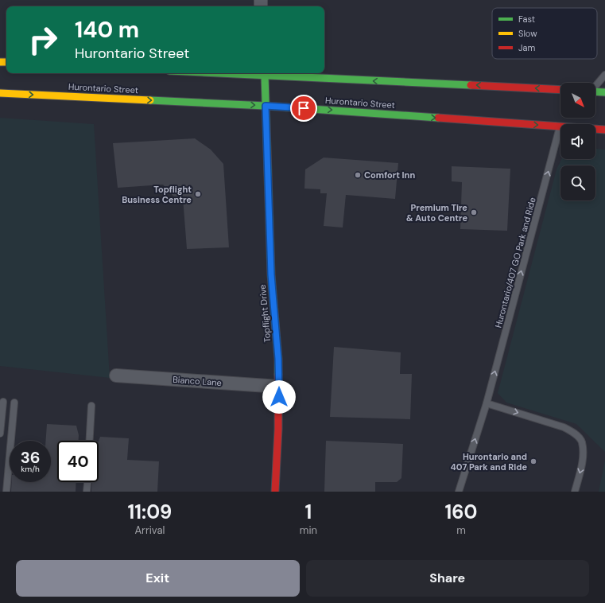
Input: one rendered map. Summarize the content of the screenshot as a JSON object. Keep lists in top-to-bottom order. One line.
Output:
{"streets":{"main road":["Hurontario Street","Topflight Drive"],"street":["Bianco Lane"],"lane":["Hurontario/407 GO Park and Ride"]},"crossings":[["Hurontario Street","Hurontario/407 GO Park and Ride"],["Hurontario Street","Topflight Drive"],["Topflight Drive","Bianco Lane"]],"one_way":["Hurontario/407 GO Park and Ride"],"places":["Comfort Inn","Topflight Business Centre","Premium Tire & Auto Centre","Hurontario and 407 Park and Ride"],"legend":["Fast","Slow","Jam"],"north":"bottom right","page":{"turn":["140 m","Hurontario Street"],"speed":"36 km/h","limit":"40","eta":["11:09","Arrival","1","min","160","m"],"buttons":["Exit","Share"]}}
